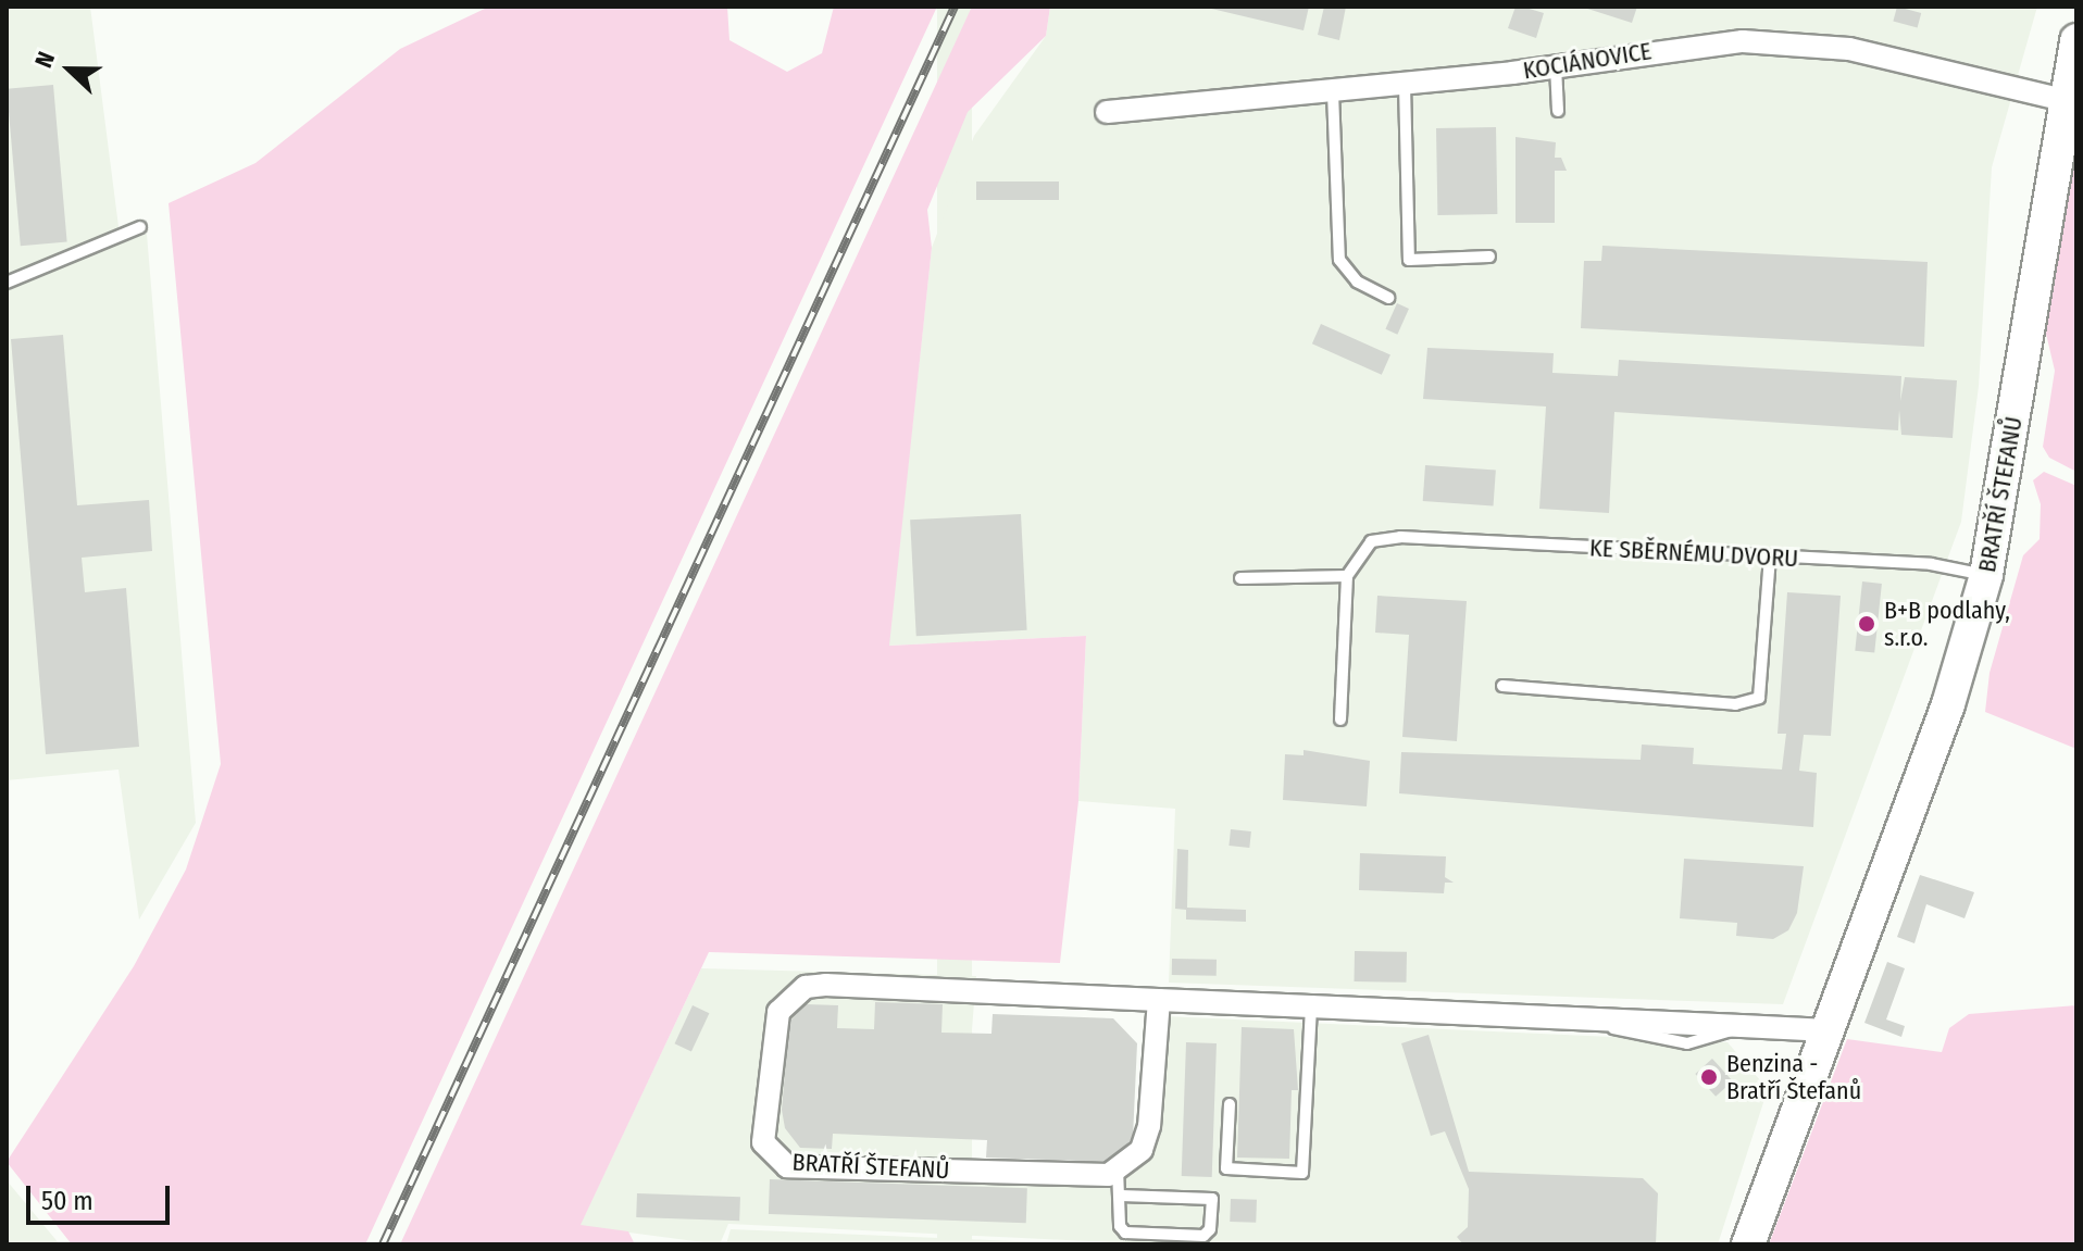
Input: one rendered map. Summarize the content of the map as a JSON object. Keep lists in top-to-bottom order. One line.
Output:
{"streets":{"main road":["BRATŘÍ ŠTEFANŮ"],"street":["KOCIÁNOVICE"],"lane":["KE SBĚRNÉMU DVORU"]},"crossings":[["KOCIÁNOVICE","BRATŘÍ ŠTEFANŮ"],["BRATŘÍ ŠTEFANŮ","KE SBĚRNÉMU DVORU"]],"places":["B+B podlahy, s.r.o.","Benzina - Bratří Štefanů"],"scale_bar":"50 m","north":"left"}
